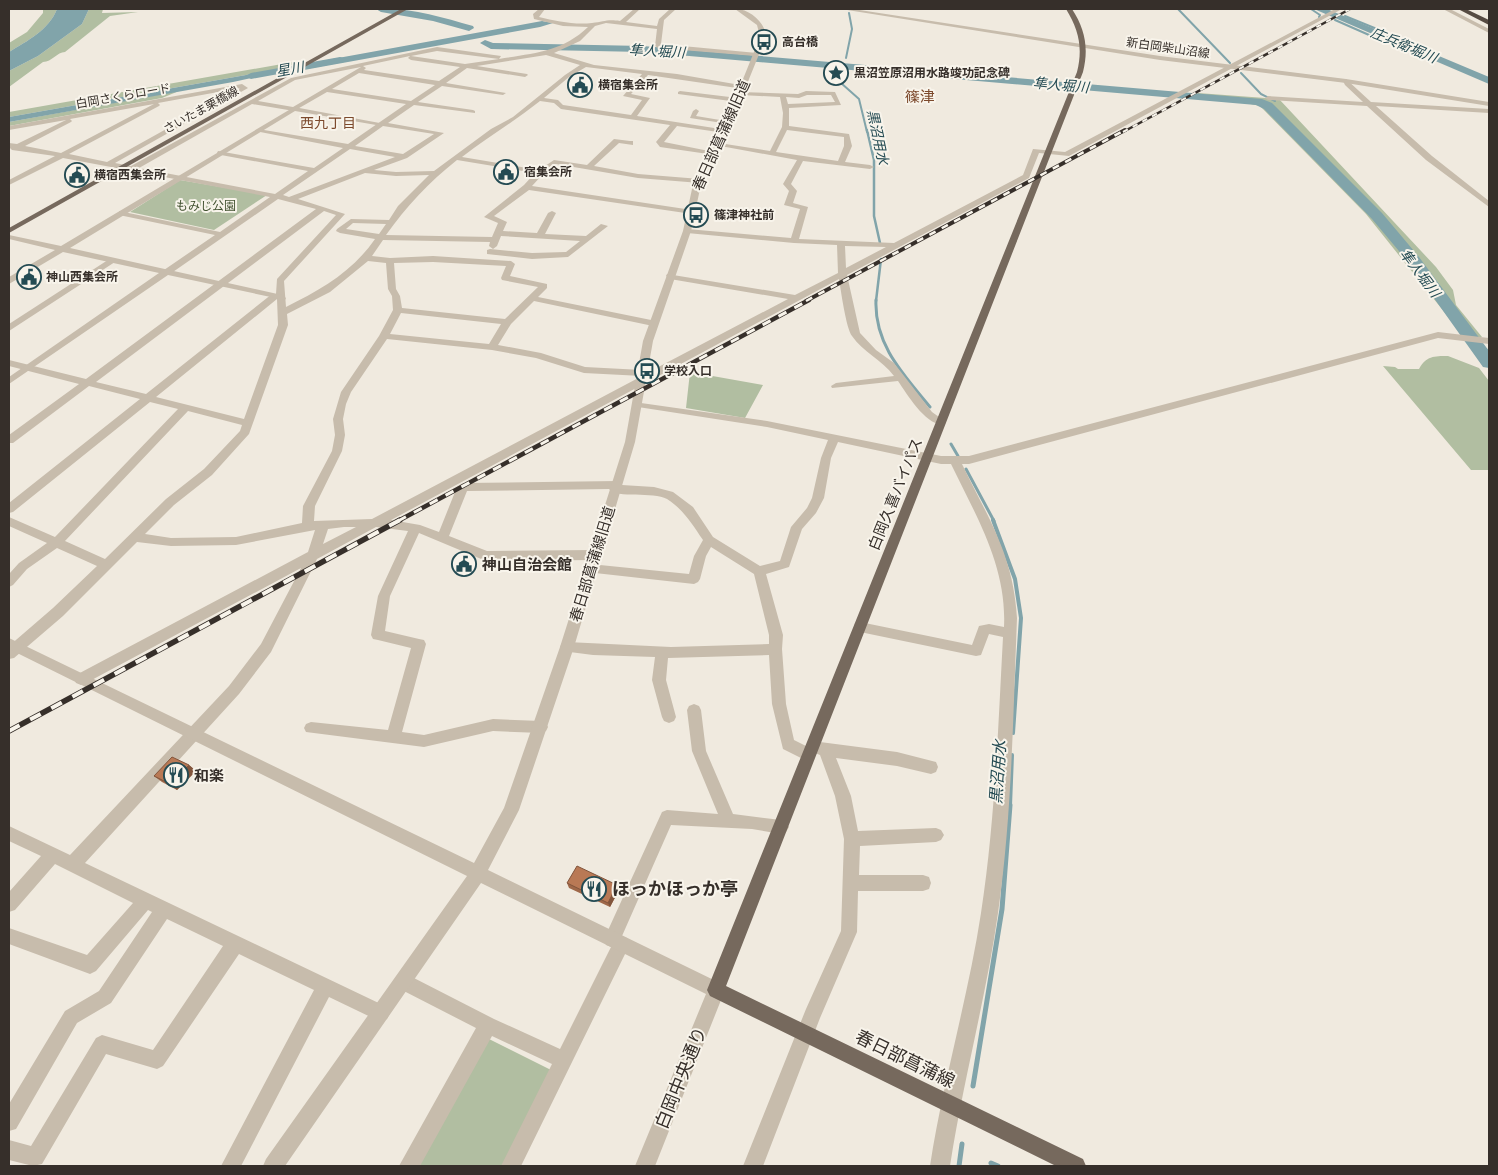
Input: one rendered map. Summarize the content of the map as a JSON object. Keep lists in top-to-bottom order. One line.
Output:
{"streets":{"main road":["さいたま栗橋線","白岡久喜バイパス","春日部菖蒲線"],"street":["新白岡柴山沼線","白岡さくらロード","春日部菖蒲線旧道","白岡中央通り"]},"crossings":[["新白岡柴山沼線","白岡久喜バイパス"],["白岡久喜バイパス","春日部菖蒲線"],["白岡久喜バイパス","白岡中央通り"],["春日部菖蒲線","白岡中央通り"]],"districts":["篠津","西九丁目"],"water":["庄兵衛堀川","隼人堀川","星川","黒沼用水"],"parks":["もみじ公園"],"places":{"bus stop":["高台橋","篠津神社前","学校入口"],"place":["黒沼笠原沼用水路竣功記念碑"],"public building":["横宿集会所","宿集会所","横宿西集会所","神山西集会所","神山自治会館"],"restaurant":["和楽","ほっかほっか亭"]}}
